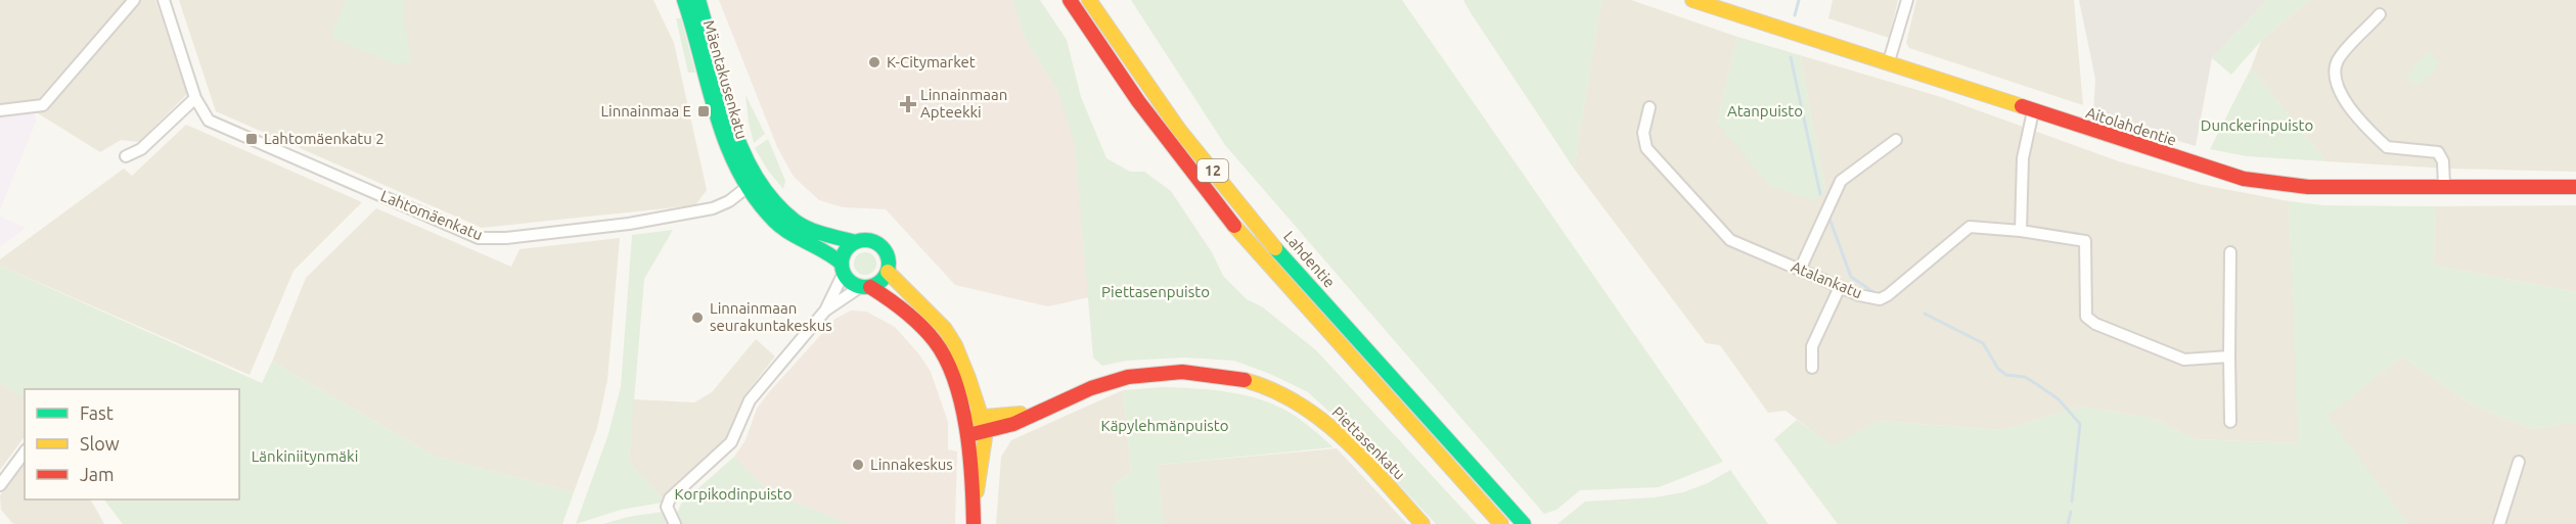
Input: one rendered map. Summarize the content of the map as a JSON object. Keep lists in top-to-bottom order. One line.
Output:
{"streets":{"main road":["Mäentakusenkatu","Aitolahdentie","12","Lahdentie","Piettasenkatu"],"street":["Lahtomäenkatu","Atalankatu"]},"crossings":[["Mäentakusenkatu","Lahtomäenkatu"]],"parks":["Atanpuisto","Dunckerinpuisto","Piettasenpuisto","Käpylehmänpuisto","Länkiniitynmäki","Korpikodinpuisto"],"places":{"other":["K-Citymarket","Linnainmaan seurakuntakeskus","Linnakeskus"],"health":["Linnainmaan Apteekki"],"transit":["Linnainmaa E","Lahtomäenkatu 2"]},"legend":["Fast","Slow","Jam"]}
